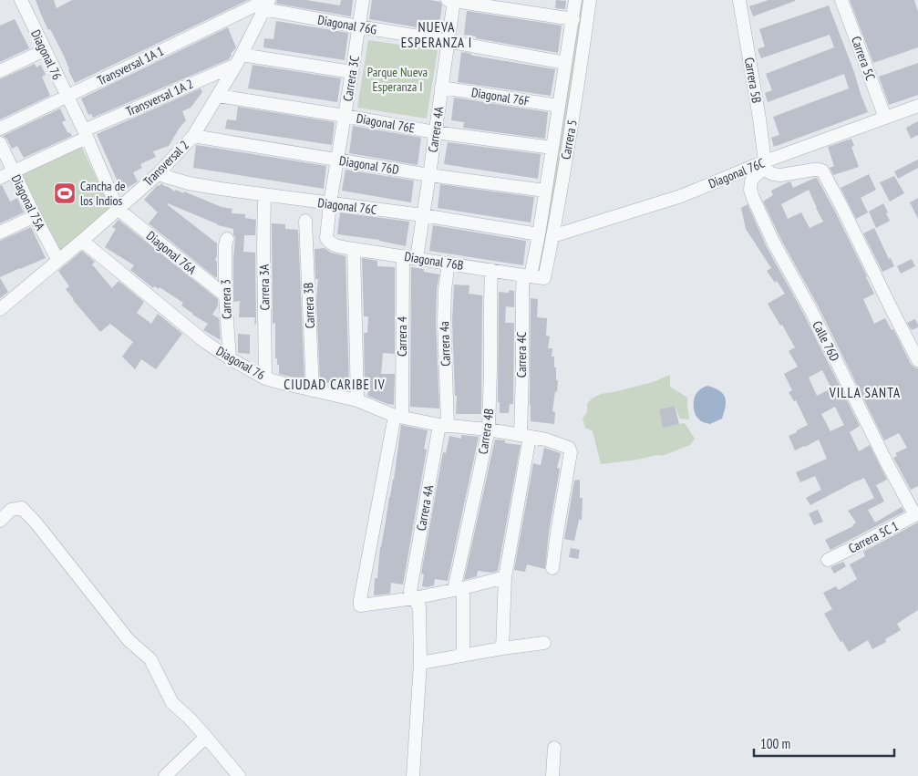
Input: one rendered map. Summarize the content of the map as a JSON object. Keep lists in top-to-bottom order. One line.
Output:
{"streets":{"street":["Diagonal 76G","Diagonal 76","Carrera 5C","Transversal 1A 1","Carrera 3C","Carrera 5B","Diagonal 76F","Transversal 1A 2","Diagonal 76E","Carrera 4A","Carrera 5","Transversal 2","Diagonal 76D","Diagonal 76C","Diagonal 75A","Diagonal 76A","Diagonal 76B","Carrera 3A","Carrera 3","Carrera 3B","Carrera 4","Calle 76D","Carrera 4a","Carrera 4C","Carrera 4B","Carrera 5C 1"]},"crossings":[["Diagonal 76G","Transversal 1A 1"],["Diagonal 76G","Carrera 3C"],["Diagonal 76G","Carrera 4A"],["Diagonal 76G","Carrera 5"],["Diagonal 76G","Transversal 2"],["Diagonal 76","Transversal 1A 1"],["Diagonal 76","Transversal 1A 2"],["Diagonal 76","Carrera 4A"],["Diagonal 76","Transversal 2"],["Diagonal 76","Diagonal 76A"],["Diagonal 76","Carrera 3A"],["Diagonal 76","Carrera 3"],["Diagonal 76","Carrera 3B"],["Diagonal 76","Carrera 4"],["Diagonal 76","Carrera 4a"],["Diagonal 76","Carrera 4C"],["Diagonal 76","Carrera 4B"],["Carrera 5C","Diagonal 76C"],["Transversal 1A 1","Transversal 2"],["Carrera 3C","Diagonal 76E"],["Carrera 3C","Diagonal 76D"],["Carrera 3C","Diagonal 76C"],["Carrera 3C","Diagonal 76B"],["Carrera 5B","Diagonal 76C"],["Carrera 5B","Calle 76D"],["Diagonal 76F","Carrera 4A"],["Diagonal 76F","Carrera 5"],["Transversal 1A 2","Transversal 2"],["Transversal 1A 2","Diagonal 75A"],["Diagonal 76E","Carrera 4A"],["Diagonal 76E","Carrera 5"],["Diagonal 76E","Transversal 2"],["Carrera 4A","Diagonal 76D"],["Carrera 4A","Diagonal 76C"],["Carrera 4A","Diagonal 76B"],["Carrera 4A","Carrera 4"],["Carrera 4A","Carrera 4a"],["Carrera 5","Diagonal 76D"],["Carrera 5","Diagonal 76C"],["Carrera 5","Diagonal 76B"],["Carrera 5","Carrera 4C"],["Transversal 2","Diagonal 76D"],["Transversal 2","Diagonal 76C"],["Transversal 2","Diagonal 75A"],["Transversal 2","Diagonal 76A"],["Diagonal 76C","Carrera 3A"],["Diagonal 76C","Calle 76D"],["Diagonal 76A","Carrera 3"],["Diagonal 76B","Carrera 4"],["Diagonal 76B","Carrera 4a"],["Diagonal 76B","Carrera 4C"],["Diagonal 76B","Carrera 4B"],["Calle 76D","Carrera 5C 1"]],"districts":["NUEVA ESPERANZA I","CIUDAD CARIBE IV","VILLA SANTA"],"parks":["Parque Nueva Esperanza I"],"places":{"sports":["Cancha de los Indios"]},"scale_bar":"100 m"}
